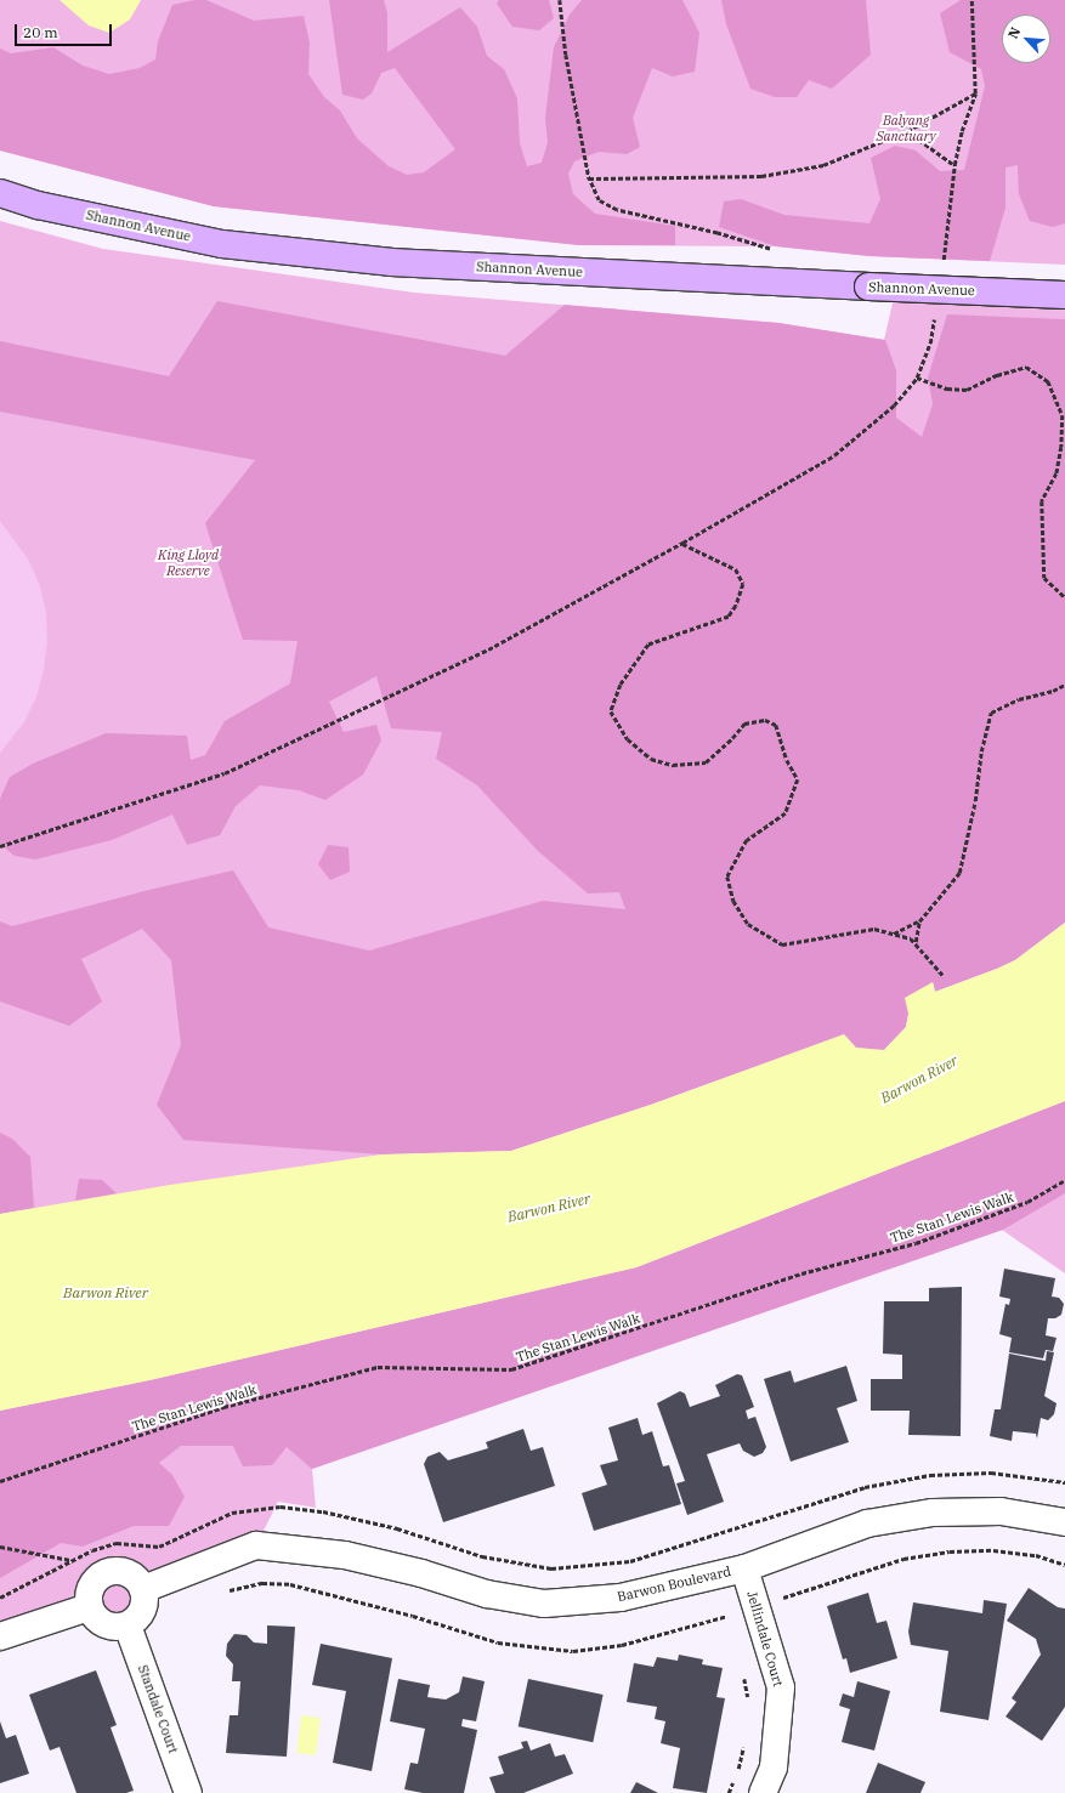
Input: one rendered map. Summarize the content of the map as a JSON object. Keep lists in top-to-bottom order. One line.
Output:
{"streets":{"main road":["Shannon Avenue"],"street":["Barwon Boulevard","Jellindale Court","Standale Court"],"path":["The Stan Lewis Walk"]},"crossings":[["Barwon Boulevard","Jellindale Court"],["Barwon Boulevard","Standale Court"]],"water":["Barwon River"],"parks":["Balyang Sanctuary","King Lloyd Reserve"],"scale_bar":"20 m","north":"top left"}
